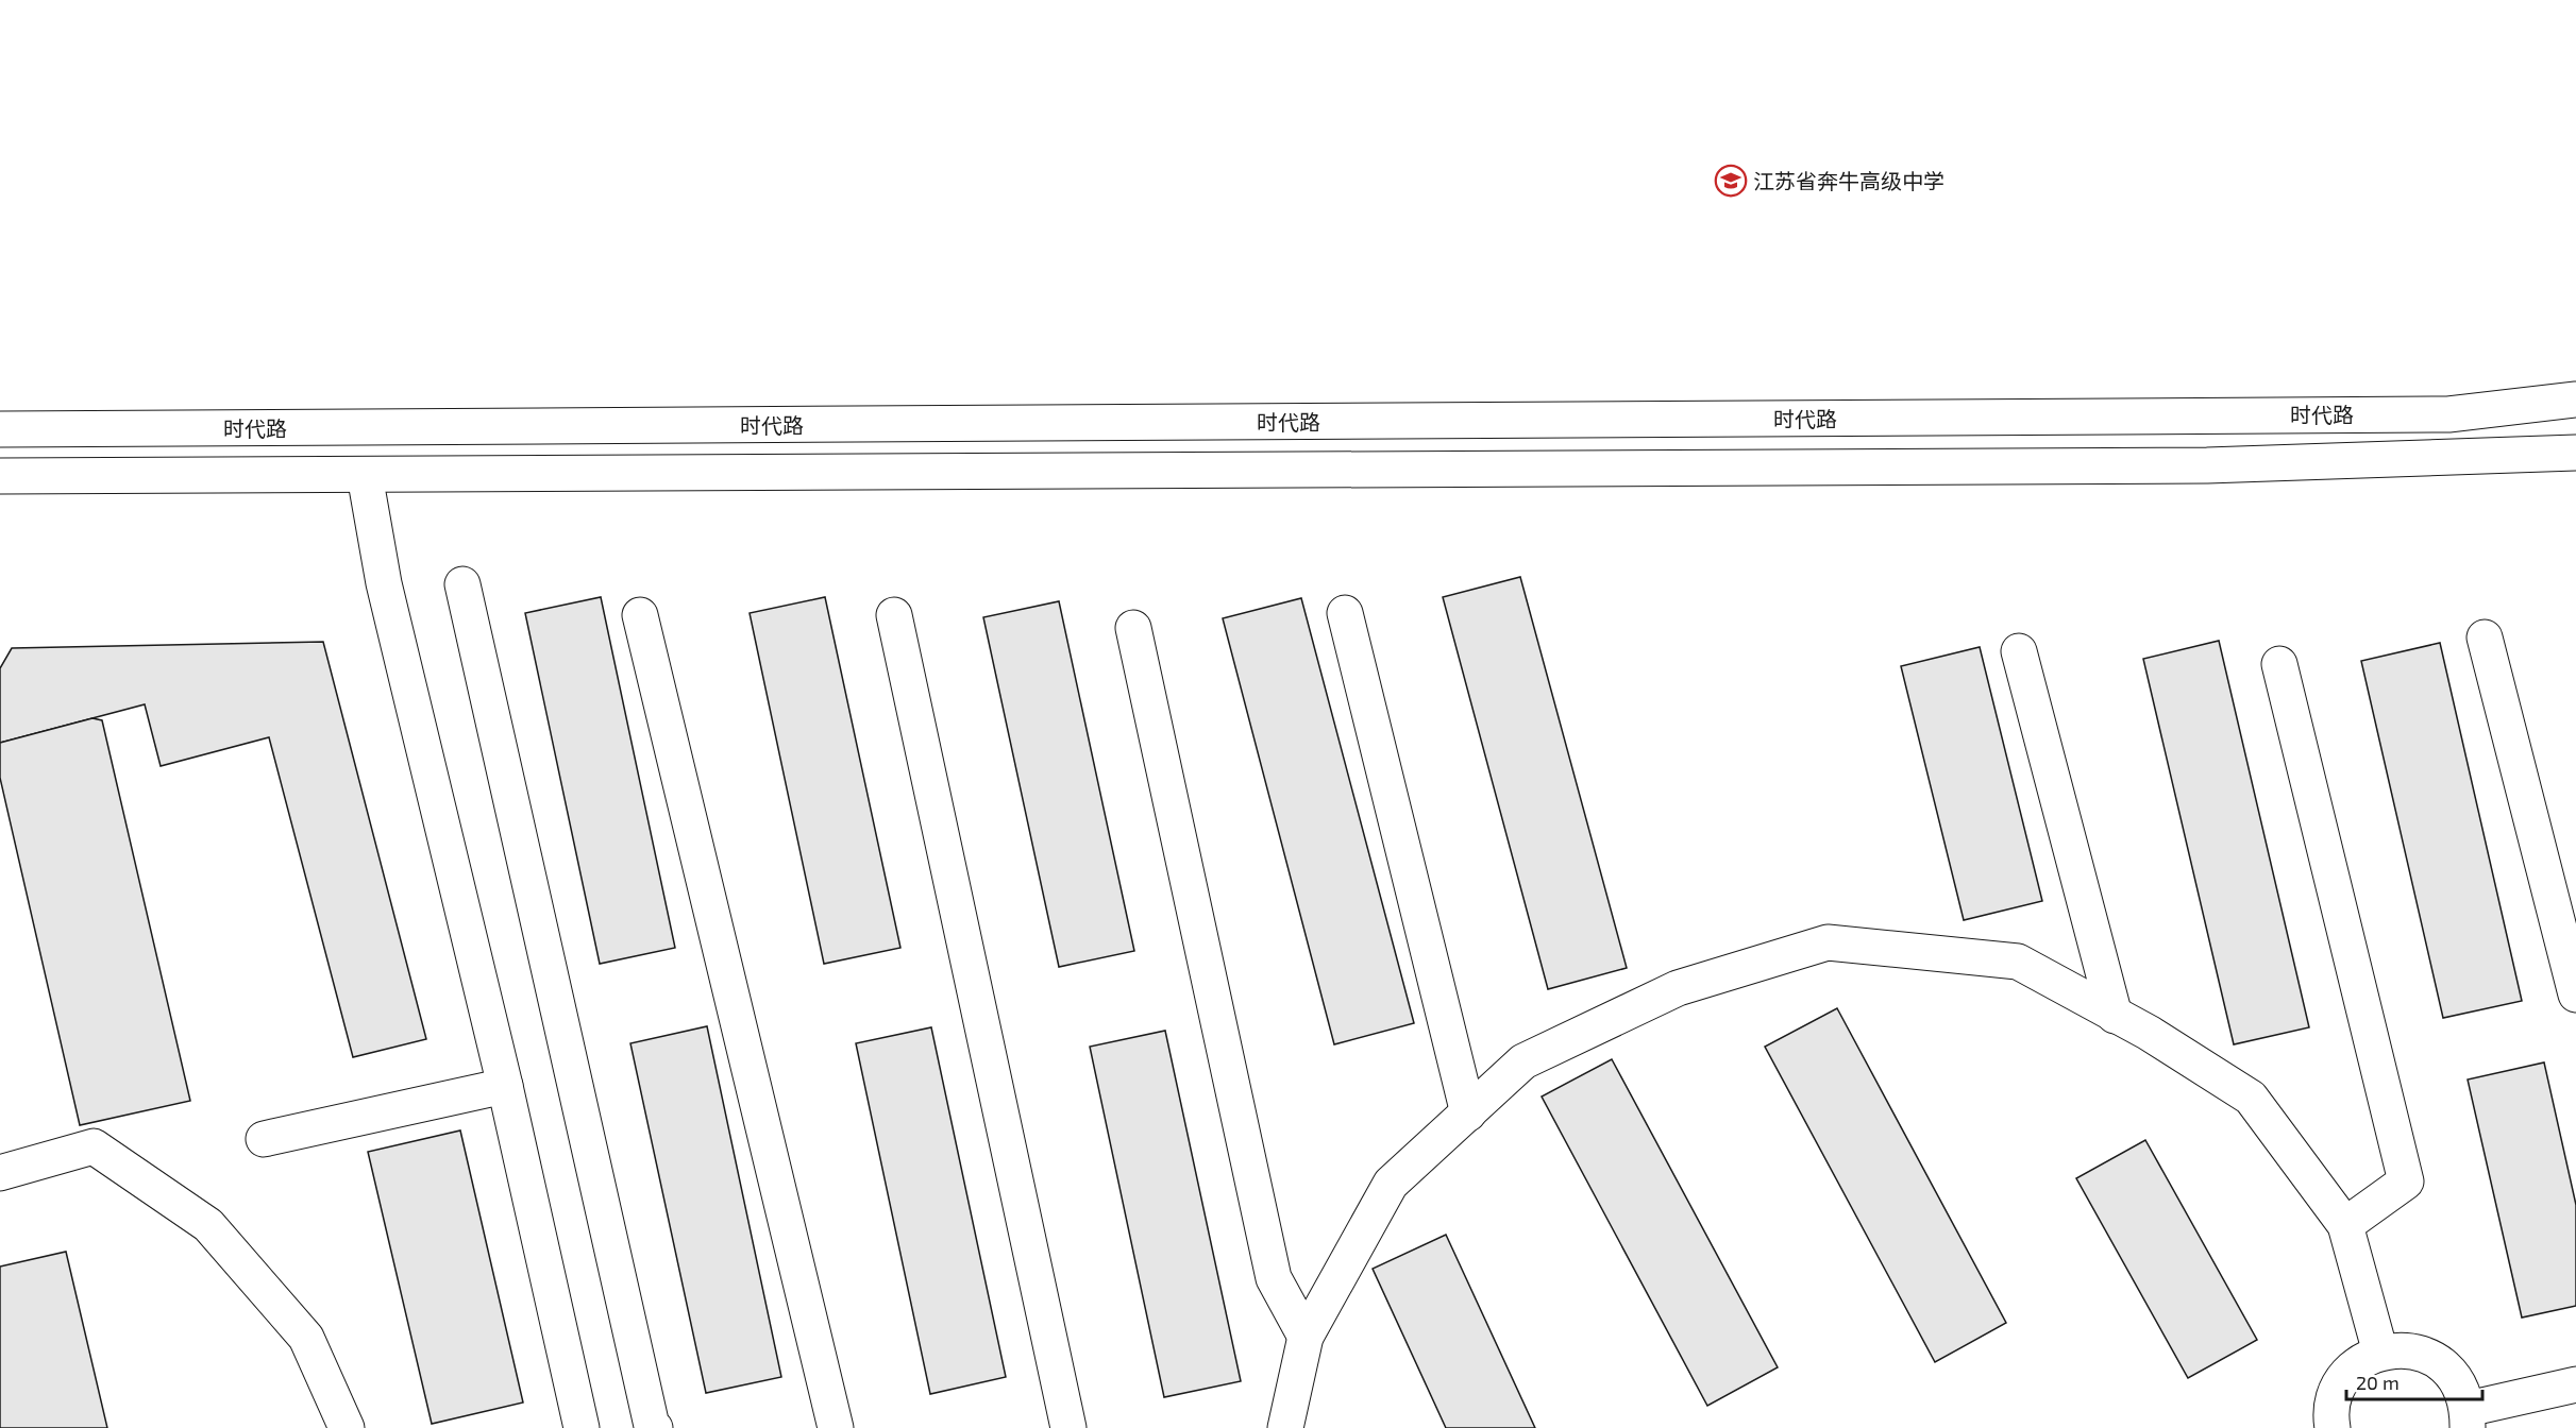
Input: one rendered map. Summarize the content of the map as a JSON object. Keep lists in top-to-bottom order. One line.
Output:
{"streets":{"street":["时代路"]},"places":{"school or university":["江苏省奔牛高级中学"]},"scale_bar":"20 m"}
